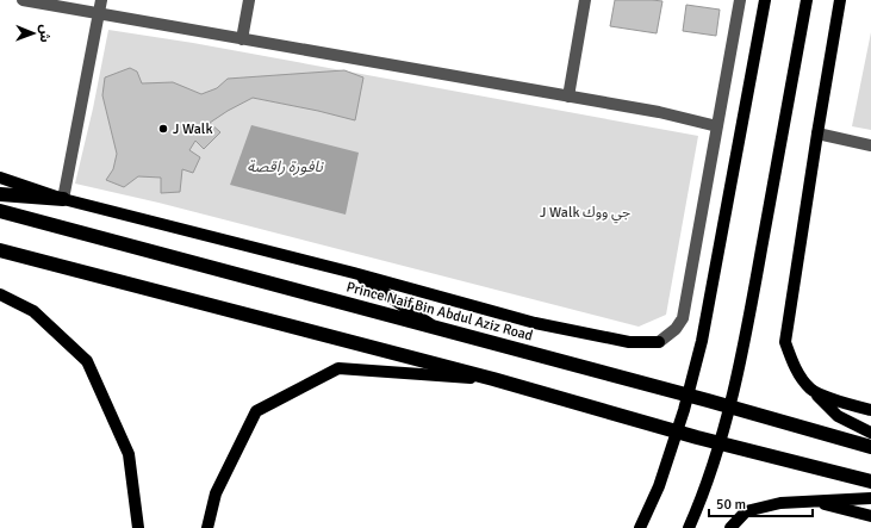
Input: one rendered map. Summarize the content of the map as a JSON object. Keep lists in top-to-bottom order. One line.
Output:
{"streets":{"highway":["Prince Naif Bin Abdul Aziz Road"]},"water":["نافورة راقصة"],"parks":["J Walk جي ووك"],"places":["J Walk"],"scale_bar":"50 m","north":"right"}
